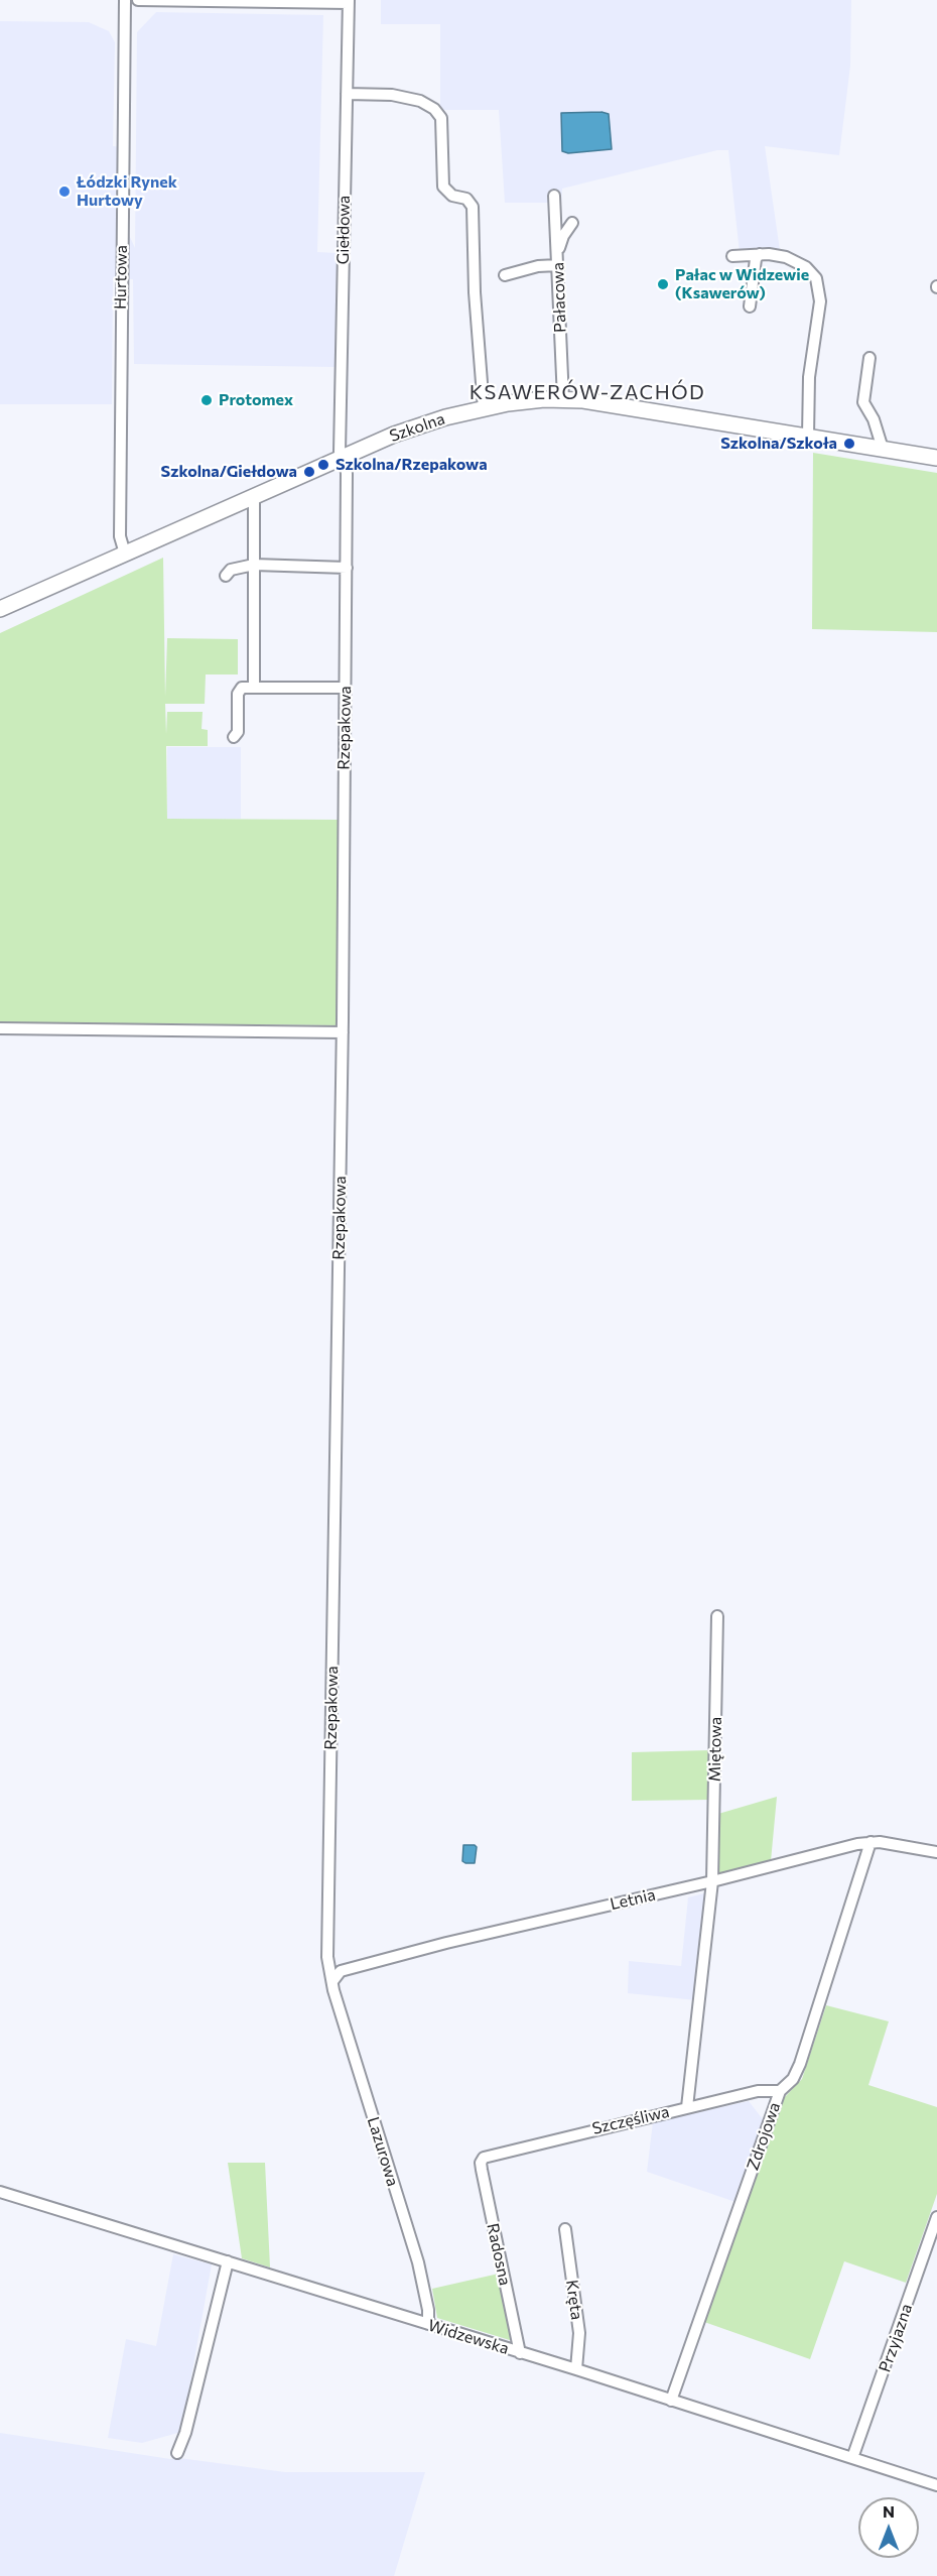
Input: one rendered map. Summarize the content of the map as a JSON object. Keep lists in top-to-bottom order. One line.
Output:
{"streets":{"street":["Giełdowa","Hurtowa","Pałacowa","Szkolna","Rzepakowa","Miętowa","Letnia","Szczęśliwa","Zdrojowa","Lazurowa","Radosna","Kręta","Widzewska","Przyjazna"]},"crossings":[["Giełdowa","Szkolna"],["Giełdowa","Rzepakowa"],["Hurtowa","Szkolna"],["Pałacowa","Szkolna"],["Szkolna","Rzepakowa"],["Rzepakowa","Letnia"],["Rzepakowa","Lazurowa"],["Miętowa","Letnia"],["Miętowa","Szczęśliwa"],["Letnia","Zdrojowa"],["Letnia","Lazurowa"],["Szczęśliwa","Zdrojowa"],["Szczęśliwa","Radosna"],["Zdrojowa","Widzewska"],["Lazurowa","Widzewska"],["Radosna","Widzewska"],["Kręta","Widzewska"],["Widzewska","Przyjazna"]],"districts":["KSAWERÓW-ZACHÓD"],"places":["Łódzki Rynek Hurtowy","Pałac w Widzewie (Ksawerów)","Protomex","Szkolna/Szkoła","Szkolna/Rzepakowa","Szkolna/Giełdowa"],"north":"top"}
